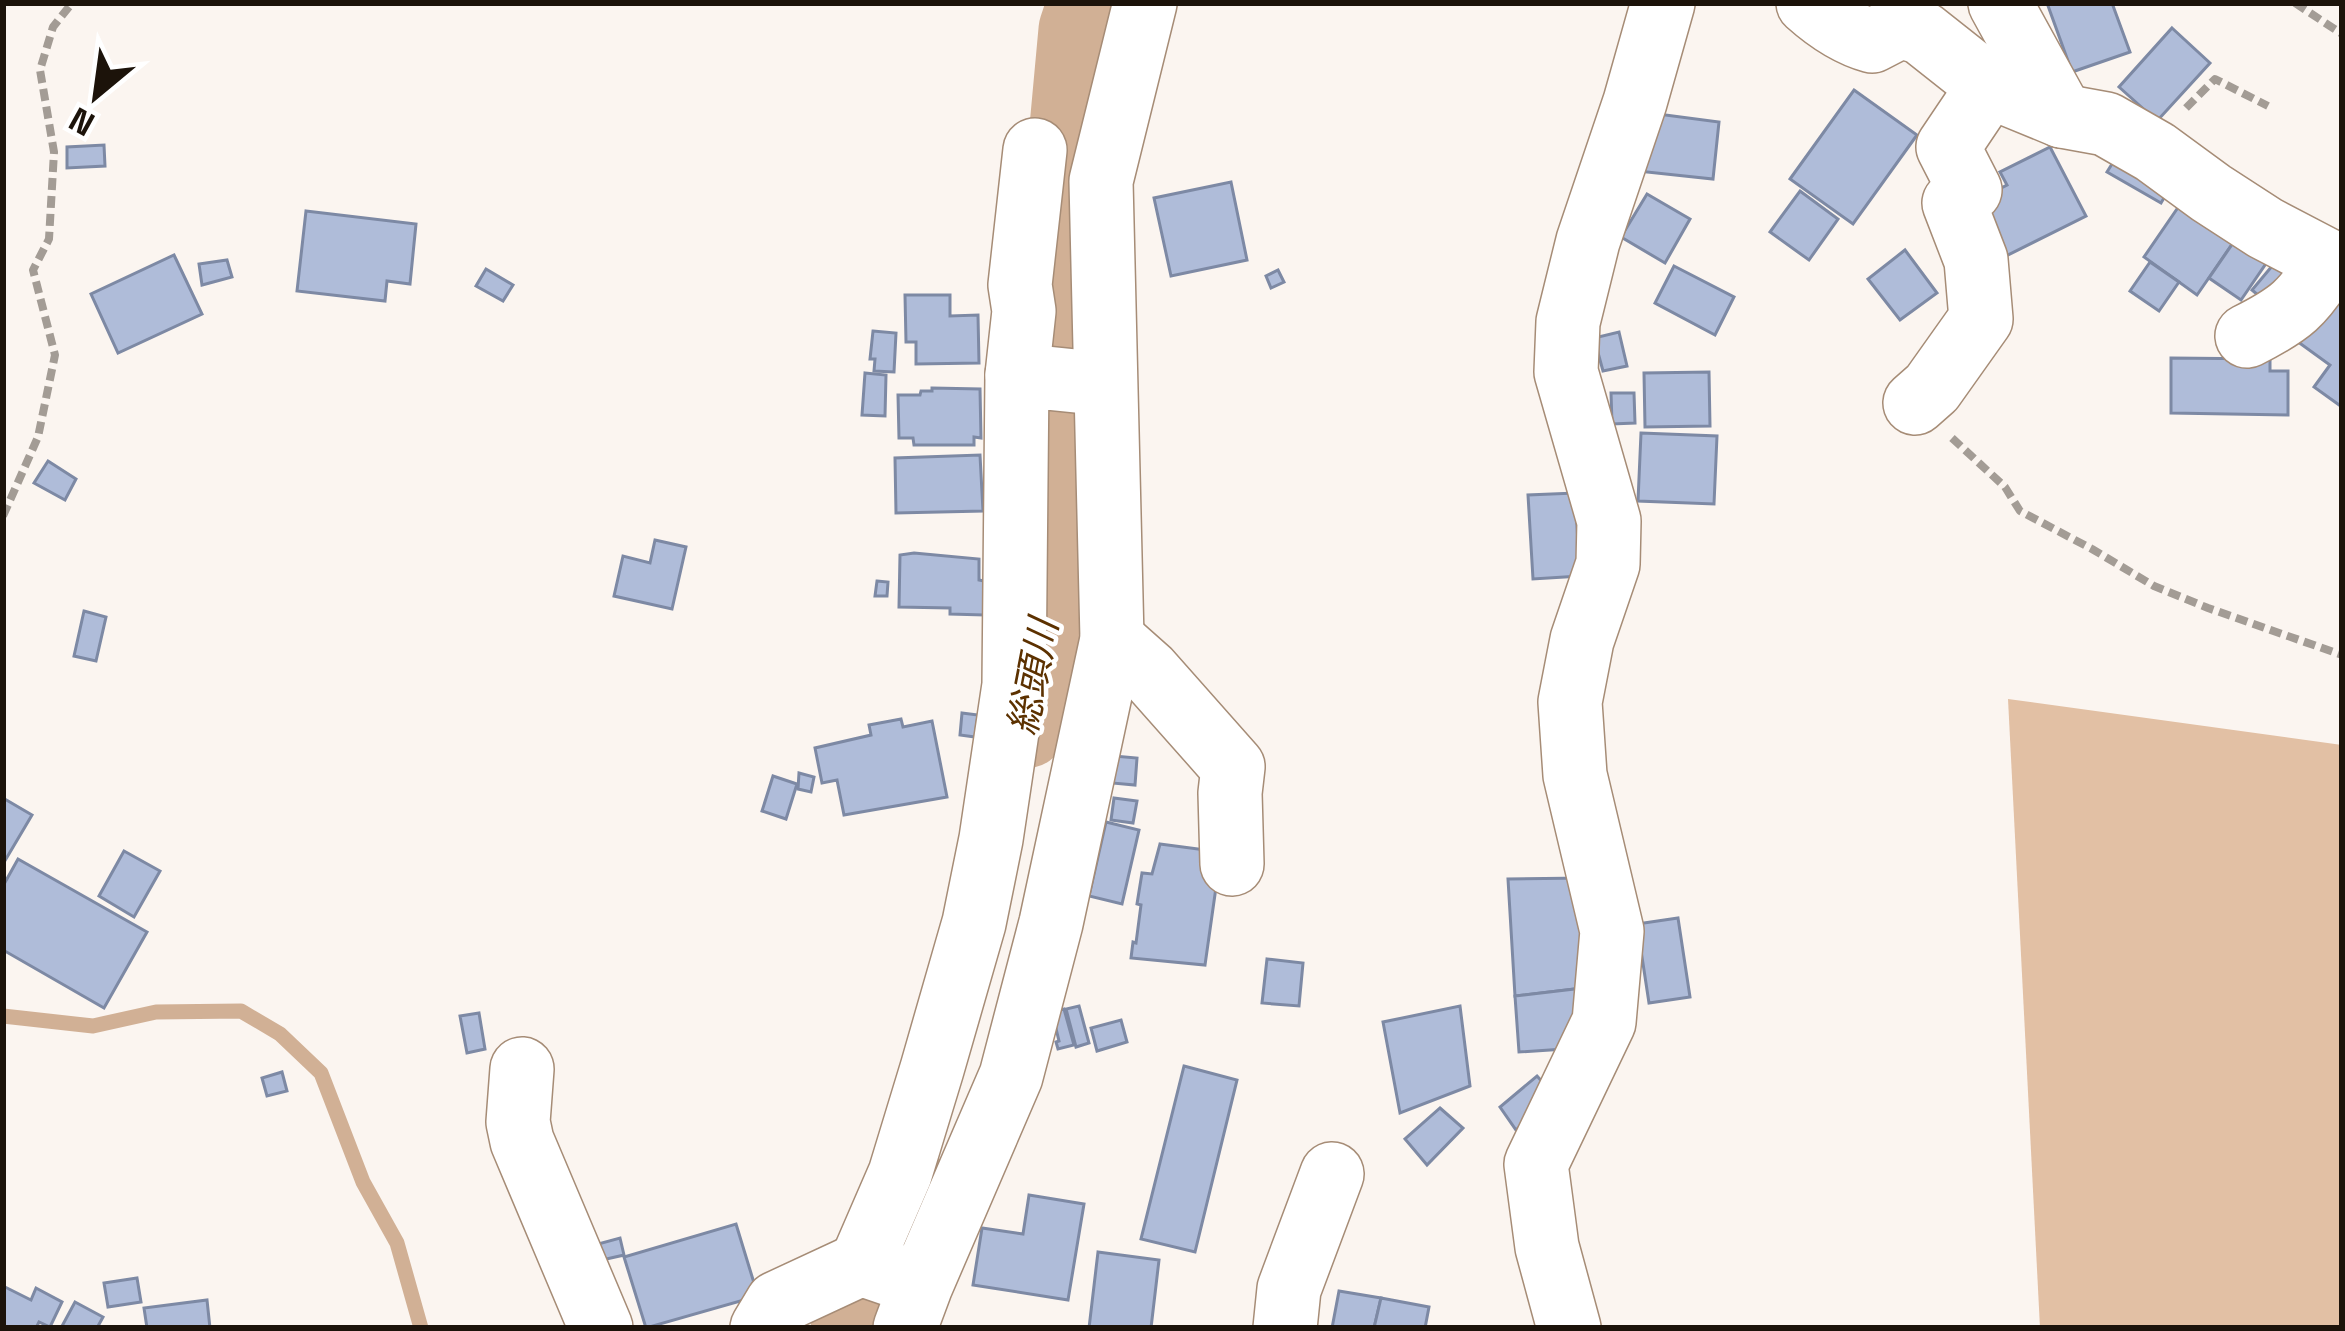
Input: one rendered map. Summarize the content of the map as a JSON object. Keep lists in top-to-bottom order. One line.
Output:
{"water":["総頭川"],"north":"bottom left"}
